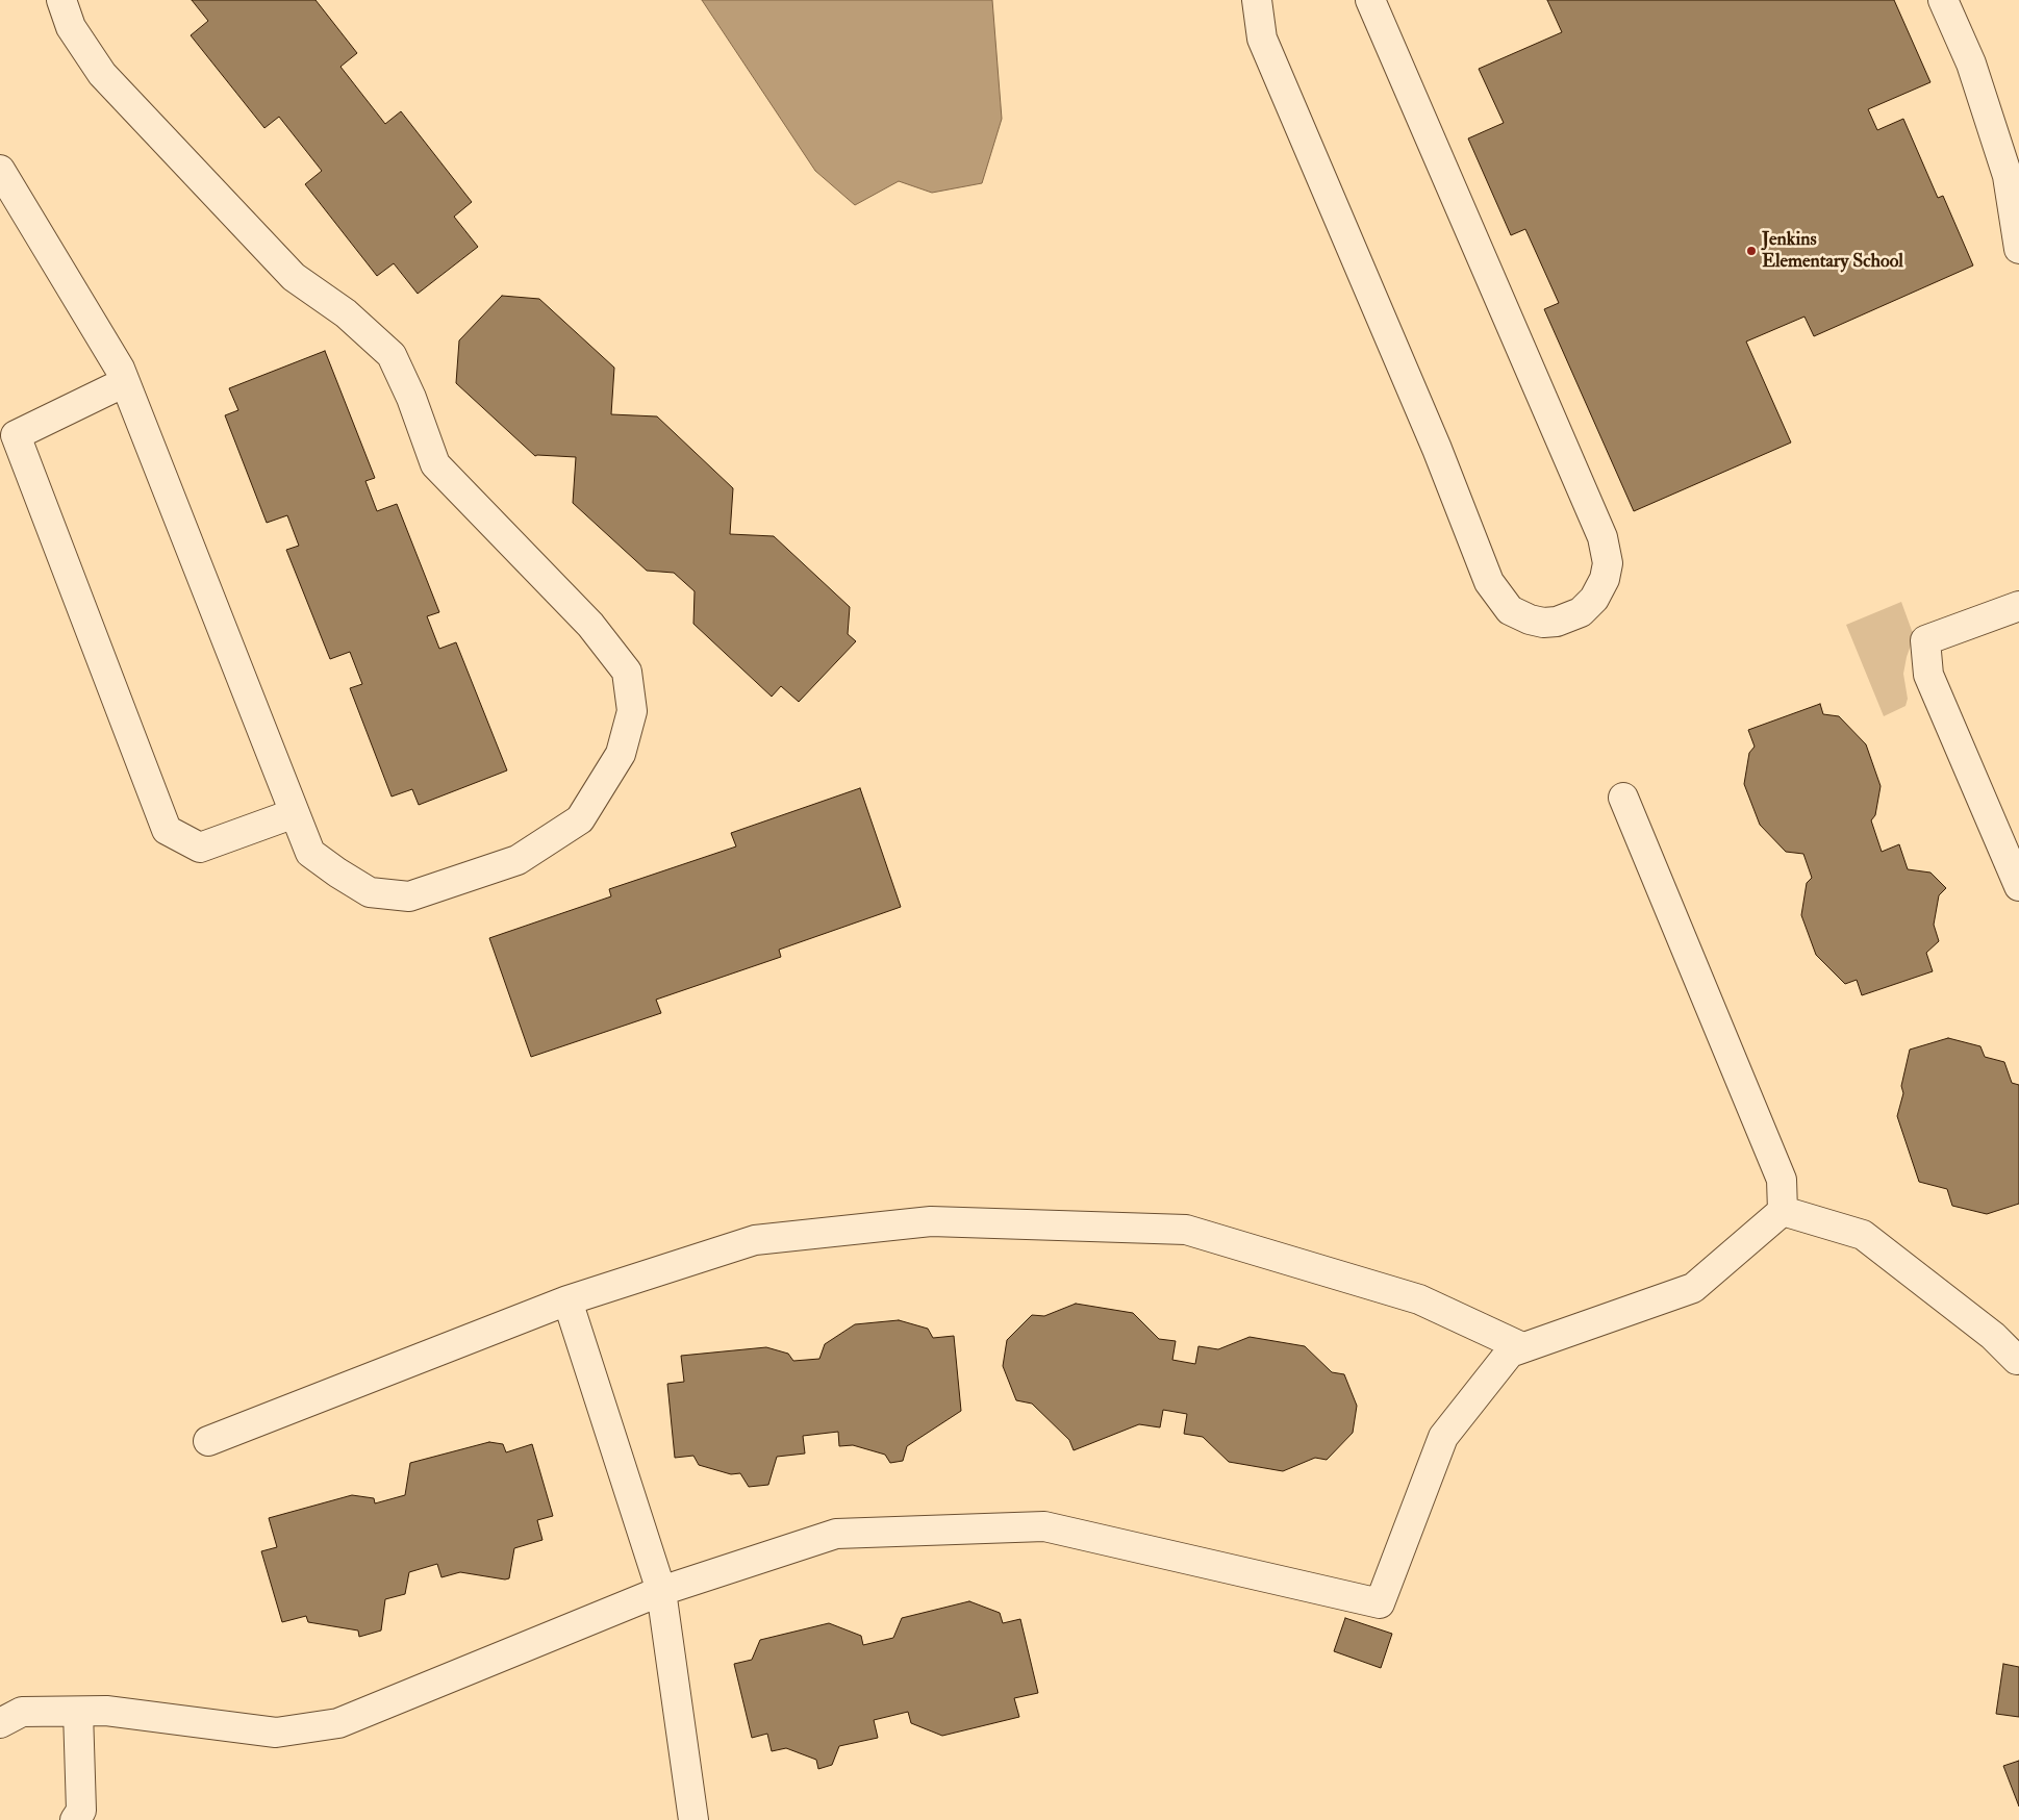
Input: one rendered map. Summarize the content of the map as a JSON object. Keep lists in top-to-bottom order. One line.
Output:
{"places":["Jenkins Elementary School"]}
